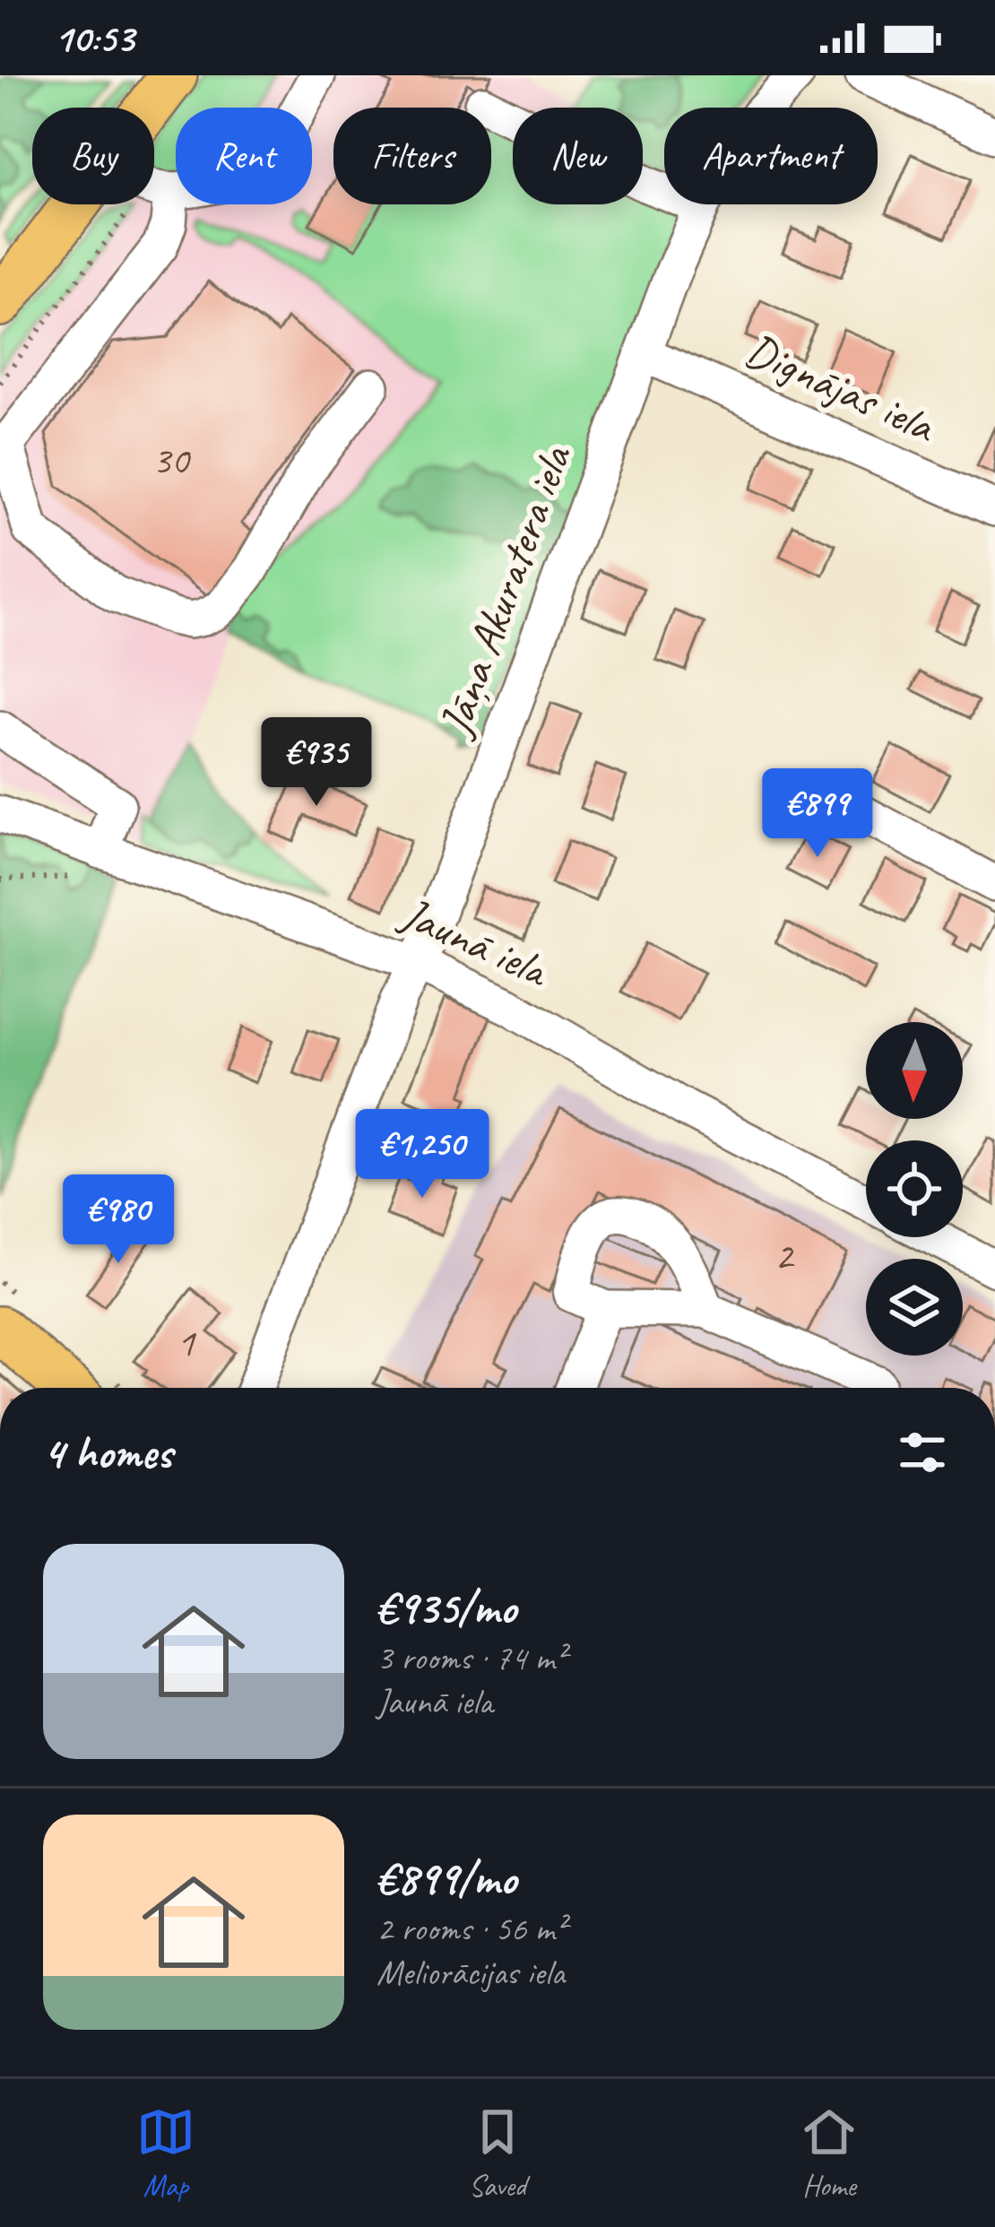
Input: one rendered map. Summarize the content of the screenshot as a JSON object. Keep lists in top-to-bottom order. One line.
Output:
{"streets":{"street":["Dignājas iela","Jāņa Akuratera iela","Jaunā iela"]},"crossings":[["Dignājas iela","Jāņa Akuratera iela"],["Jāņa Akuratera iela","Jaunā iela"]],"house_numbers":["30","2","1"],"north":"bottom","page":{"status":"10:53","chip":["Buy","Rent","Filters","New","Apartment"],"price":["€935","€899","€1,250","€980"],"heading":"4 homes","list":[{"name":"€935/mo","note":"3 rooms · 74 m² · Jaunā iela"},{"name":"€899/mo","note":"2 rooms · 56 m² · Meliorācijas iela"}],"tabs":["Map","Saved","Home"]}}
